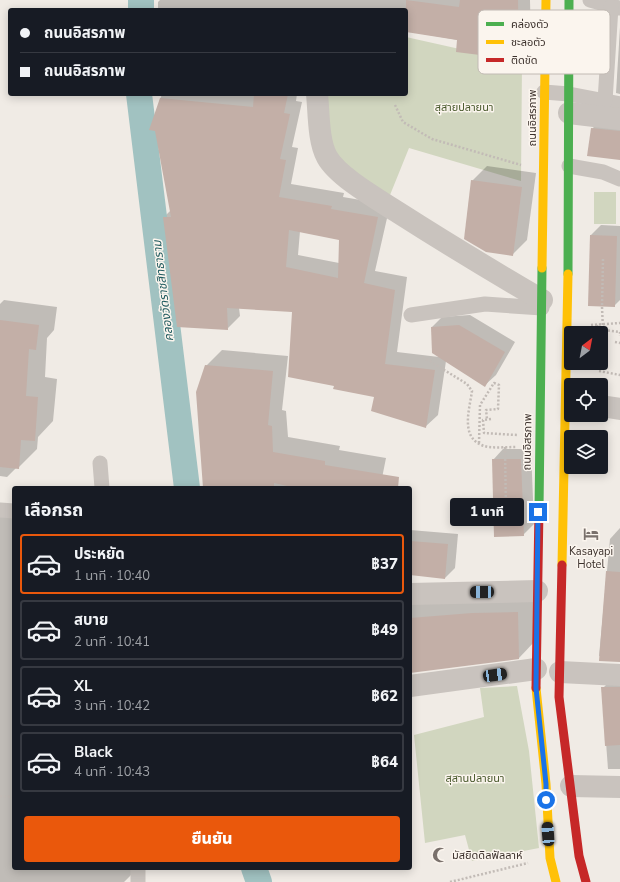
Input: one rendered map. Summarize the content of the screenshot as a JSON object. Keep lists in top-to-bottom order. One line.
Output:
{"streets":{"main road":["ถนนอิสรภาพ"]},"water":["คลองวัดราชสิทธาราม"],"parks":["สุสายปลายนา","สุสานปลายนา"],"places":{"hotel":["Kasayapi Hotel"],"mosque":["มัสยิดดิลฟัลลาห์"]},"legend":["คล่องตัว","ชะลอตัว","ติดขัด"],"north":"top right","page":{"banner":["ถนนอิสรภาพ","ถนนอิสรภาพ"],"heading":"เลือกรถ","bubble":"1 นาที","list":[{"name":"ประหยัด","note":"1 นาที · 10:40","value":"฿37"},{"name":"สบาย","note":"2 นาที · 10:41","value":"฿49"},{"name":"XL","note":"3 นาที · 10:42","value":"฿62"},{"name":"Black","note":"4 นาที · 10:43","value":"฿64"}],"buttons":"ยืนยัน"}}
